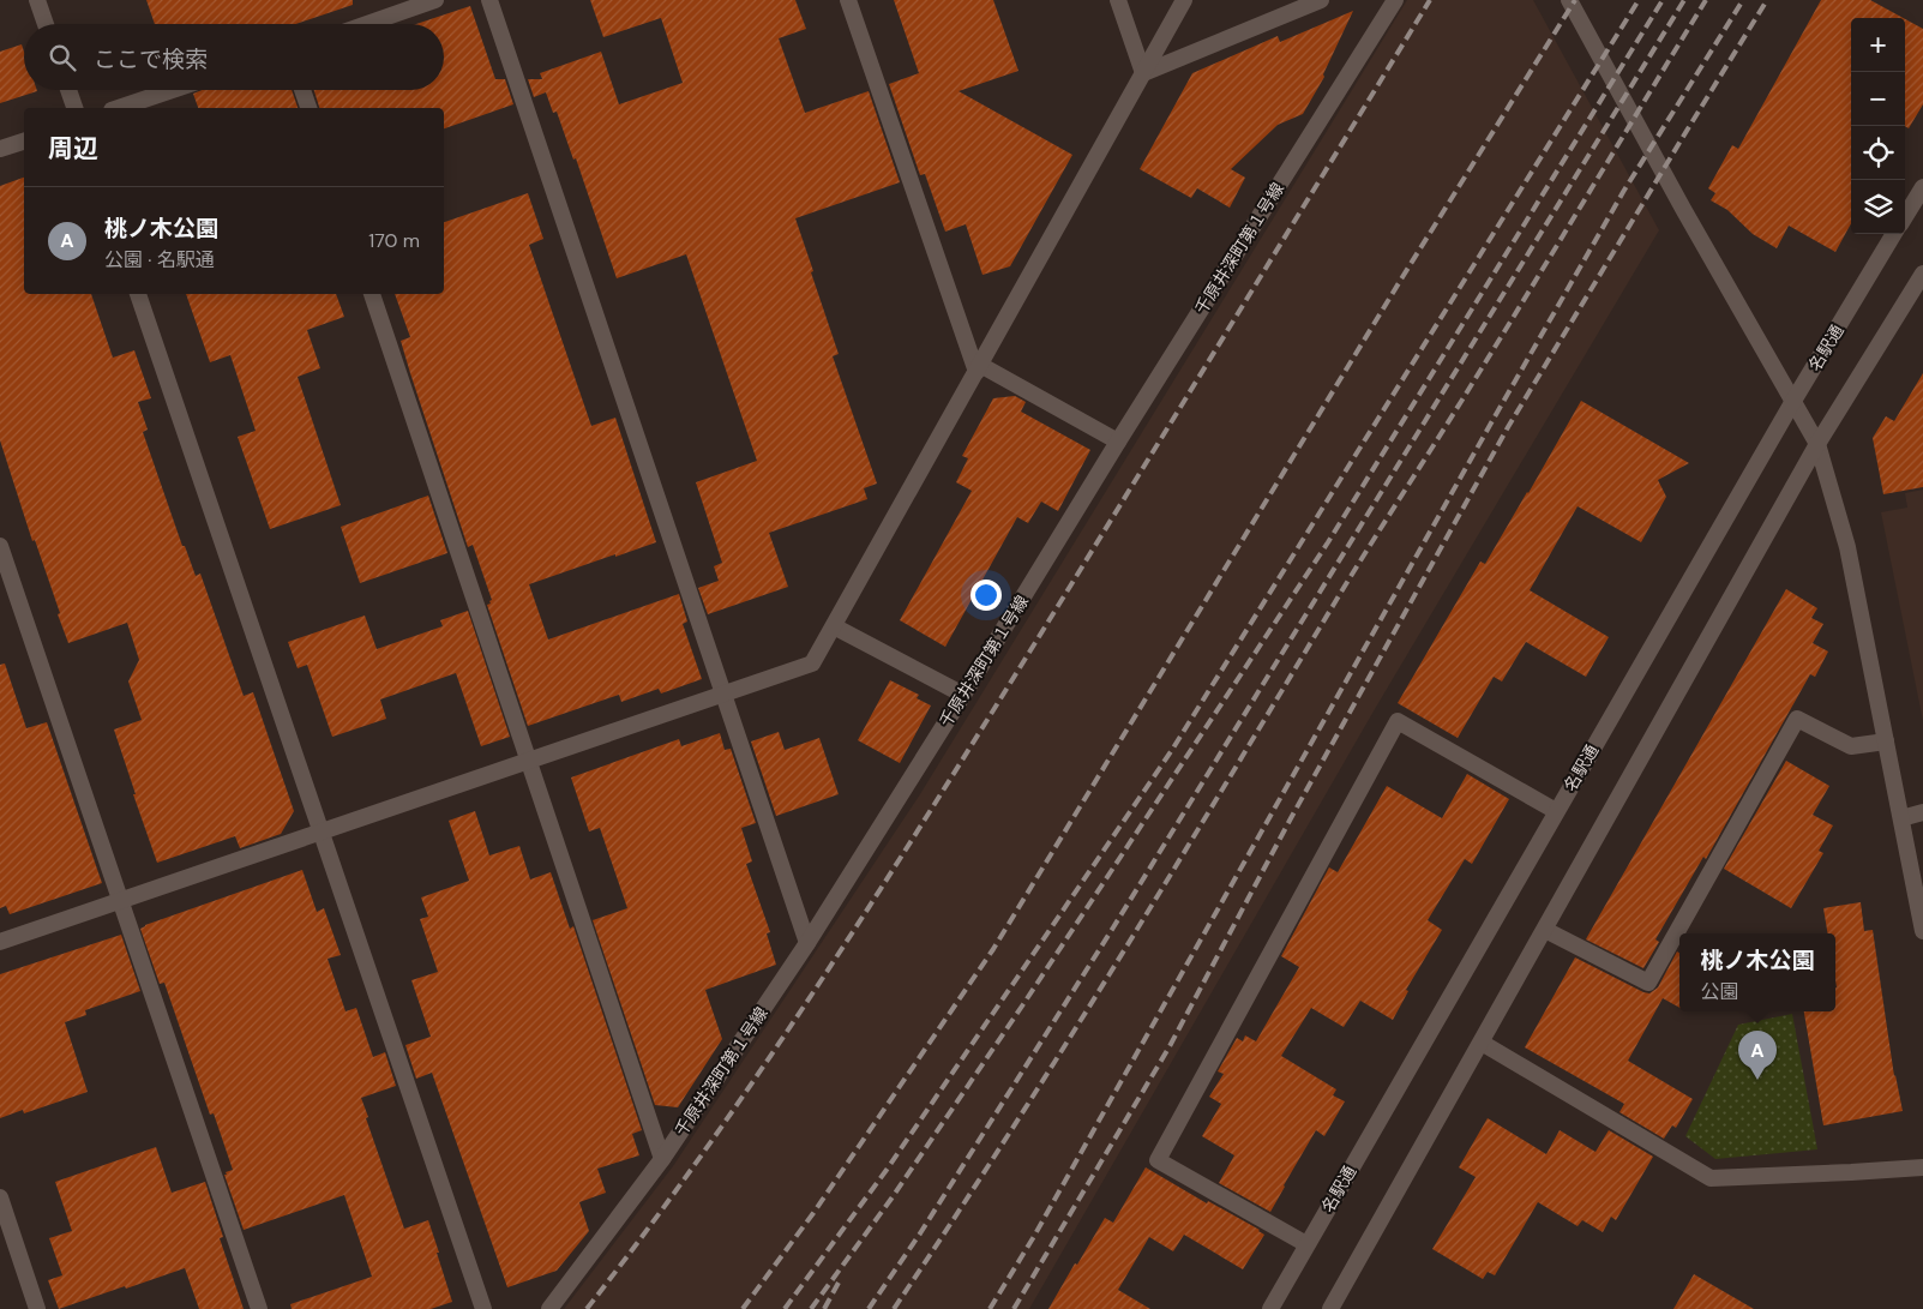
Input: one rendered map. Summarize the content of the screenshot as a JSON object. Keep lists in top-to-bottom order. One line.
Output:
{"streets":{"street":["千原井深町第１号線","名駅通"]},"page":{"map_buttons":["+","−"],"search":"ここで検索","heading":"周辺","list":[{"mark":"A","name":"桃ノ木公園","note":"公園 · 名駅通","value":"170 m"}],"popup":["桃ノ木公園","公園"],"pins":"A"}}
